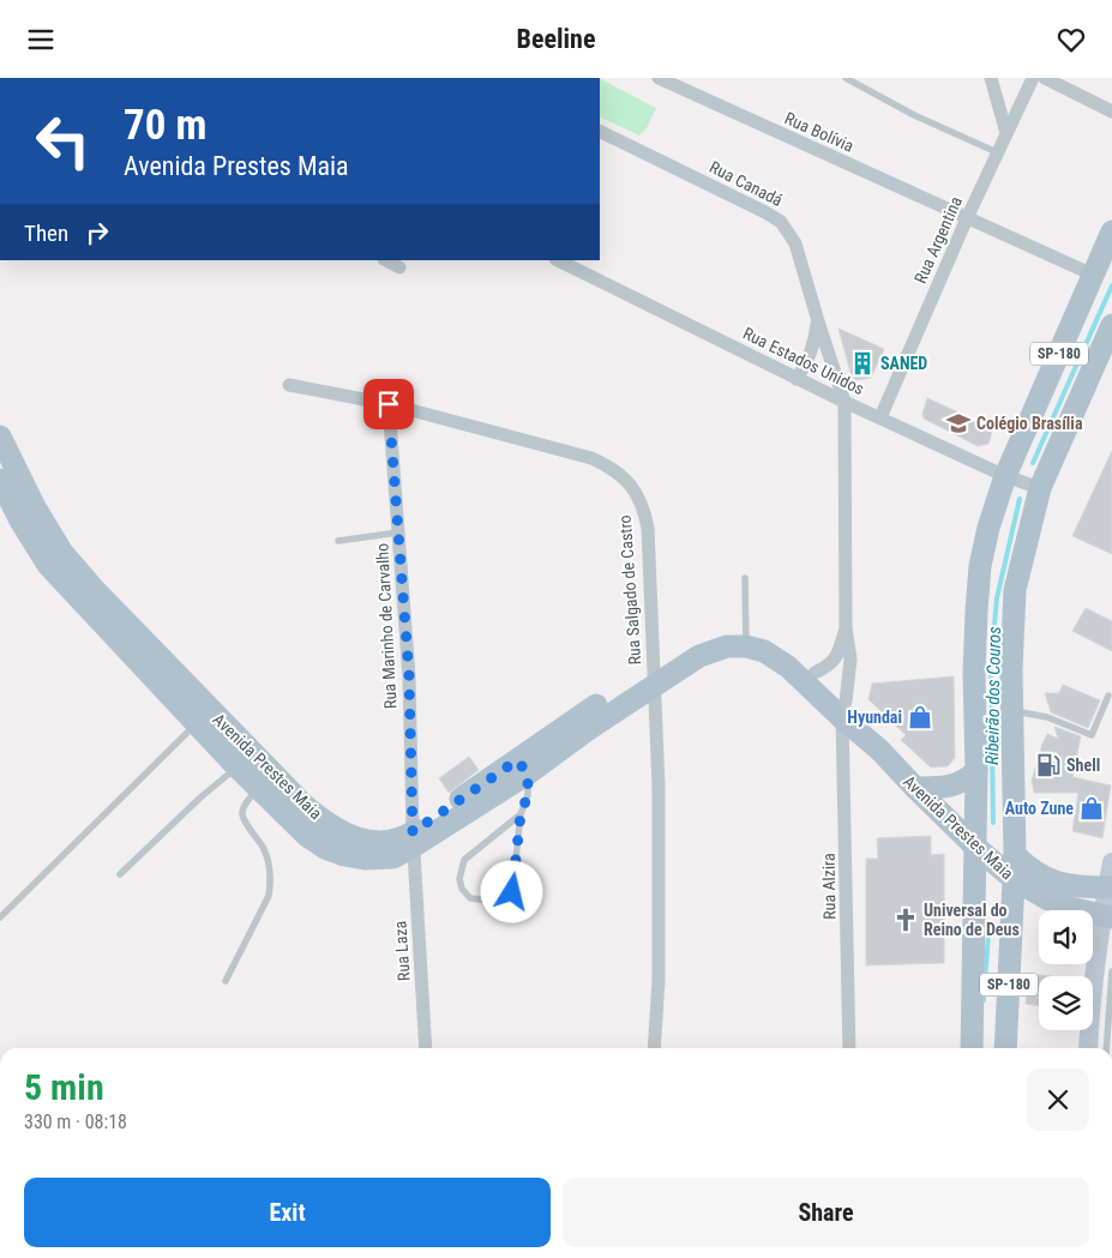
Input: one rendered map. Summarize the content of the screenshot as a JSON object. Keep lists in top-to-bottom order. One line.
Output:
{"streets":{"main road":["SP-180","Avenida Prestes Maia"],"street":["Rua Bolívia","Rua Canadá","Rua Argentina","Rua Estados Unidos","Rua Salgado de Castro","Rua Marinho de Carvalho","Rua Alzira","Rua Laza"]},"crossings":[["Rua Bolívia","Rua Argentina"],["Rua Bolívia","SP-180"],["Rua Canadá","Rua Estados Unidos"],["Rua Canadá","Rua Alzira"],["Rua Argentina","Rua Estados Unidos"],["SP-180","Rua Estados Unidos"],["SP-180","Avenida Prestes Maia"],["Rua Estados Unidos","Rua Alzira"],["Rua Salgado de Castro","Rua Marinho de Carvalho"],["Rua Salgado de Castro","Avenida Prestes Maia"],["Rua Marinho de Carvalho","Avenida Prestes Maia"],["Rua Marinho de Carvalho","Rua Laza"],["Avenida Prestes Maia","Rua Alzira"],["Avenida Prestes Maia","Rua Laza"]],"water":["Ribeirão dos Couros"],"places":{"building":["SANED"],"school or university":["Colégio Brasília"],"shop":["Hyundai","Auto Zune"],"fuel station":["Shell"],"church":["Universal do Reino de Deus"]},"page":{"header":"Beeline","turn":["70 m","Avenida Prestes Maia"],"then":"Then","heading":["5 min","330 m · 08:18"],"buttons":["Exit","Share"]}}
